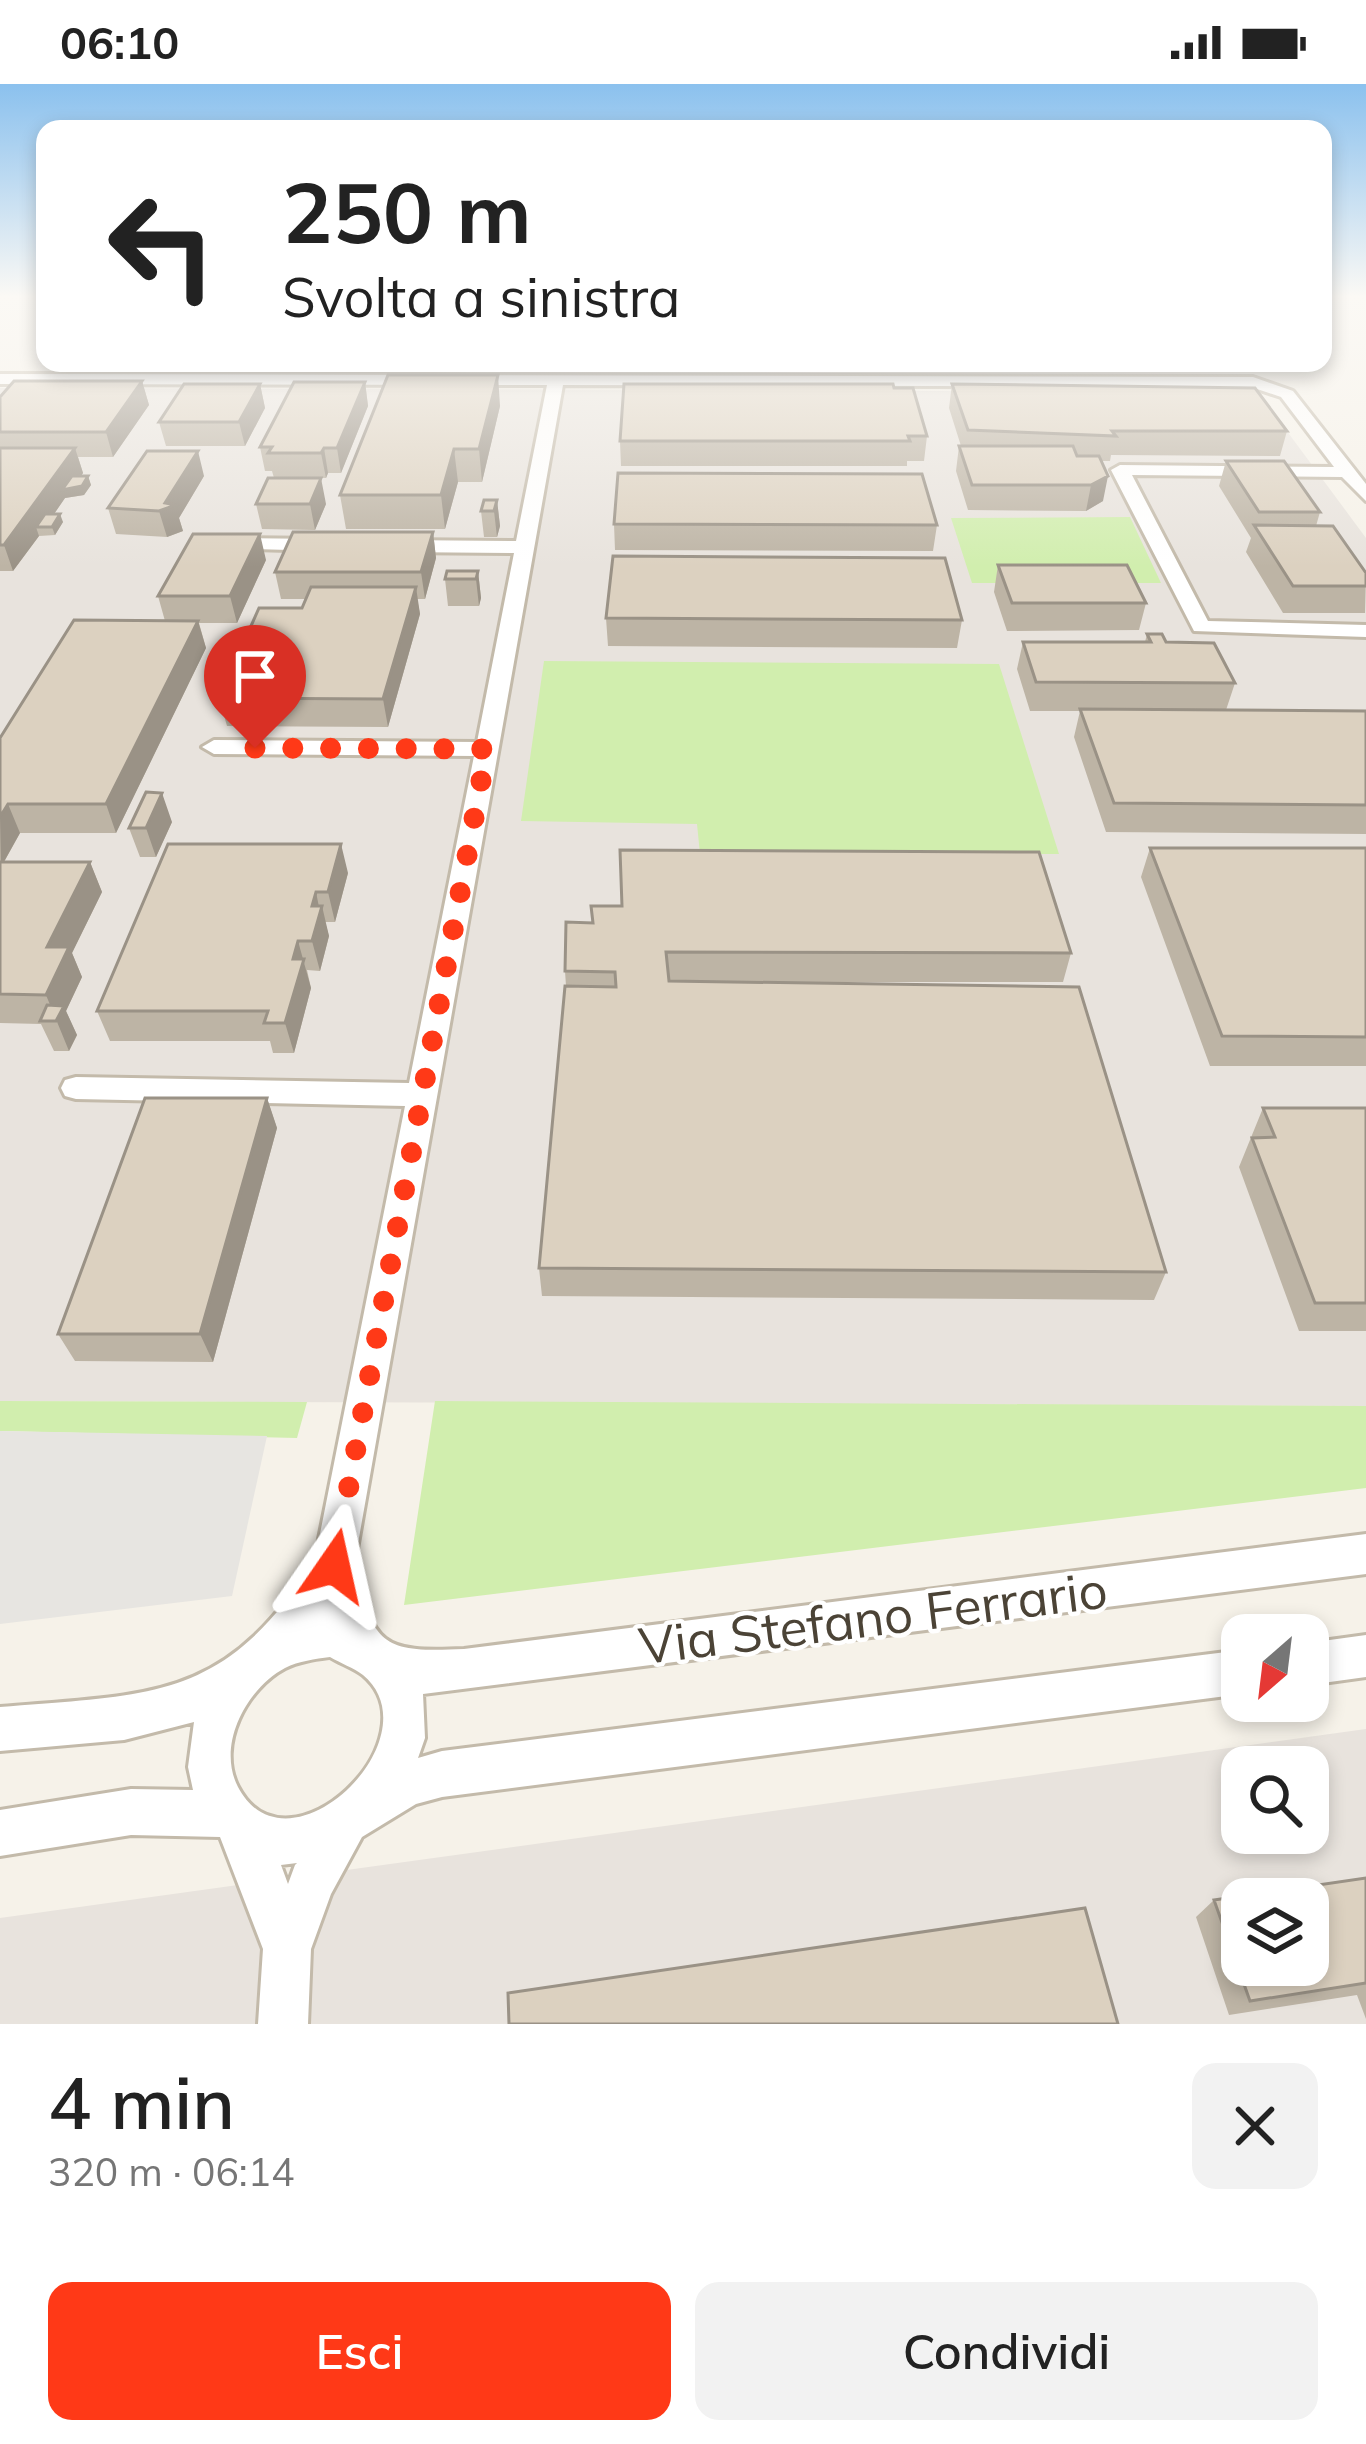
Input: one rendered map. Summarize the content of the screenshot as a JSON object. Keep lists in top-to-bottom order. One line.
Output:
{"streets":{"street":["Via Stefano Ferrario"]},"north":"bottom left","page":{"status":"06:10","turn":["250 m","Svolta a sinistra"],"heading":["4 min","320 m · 06:14"],"buttons":["Esci","Condividi"]}}
